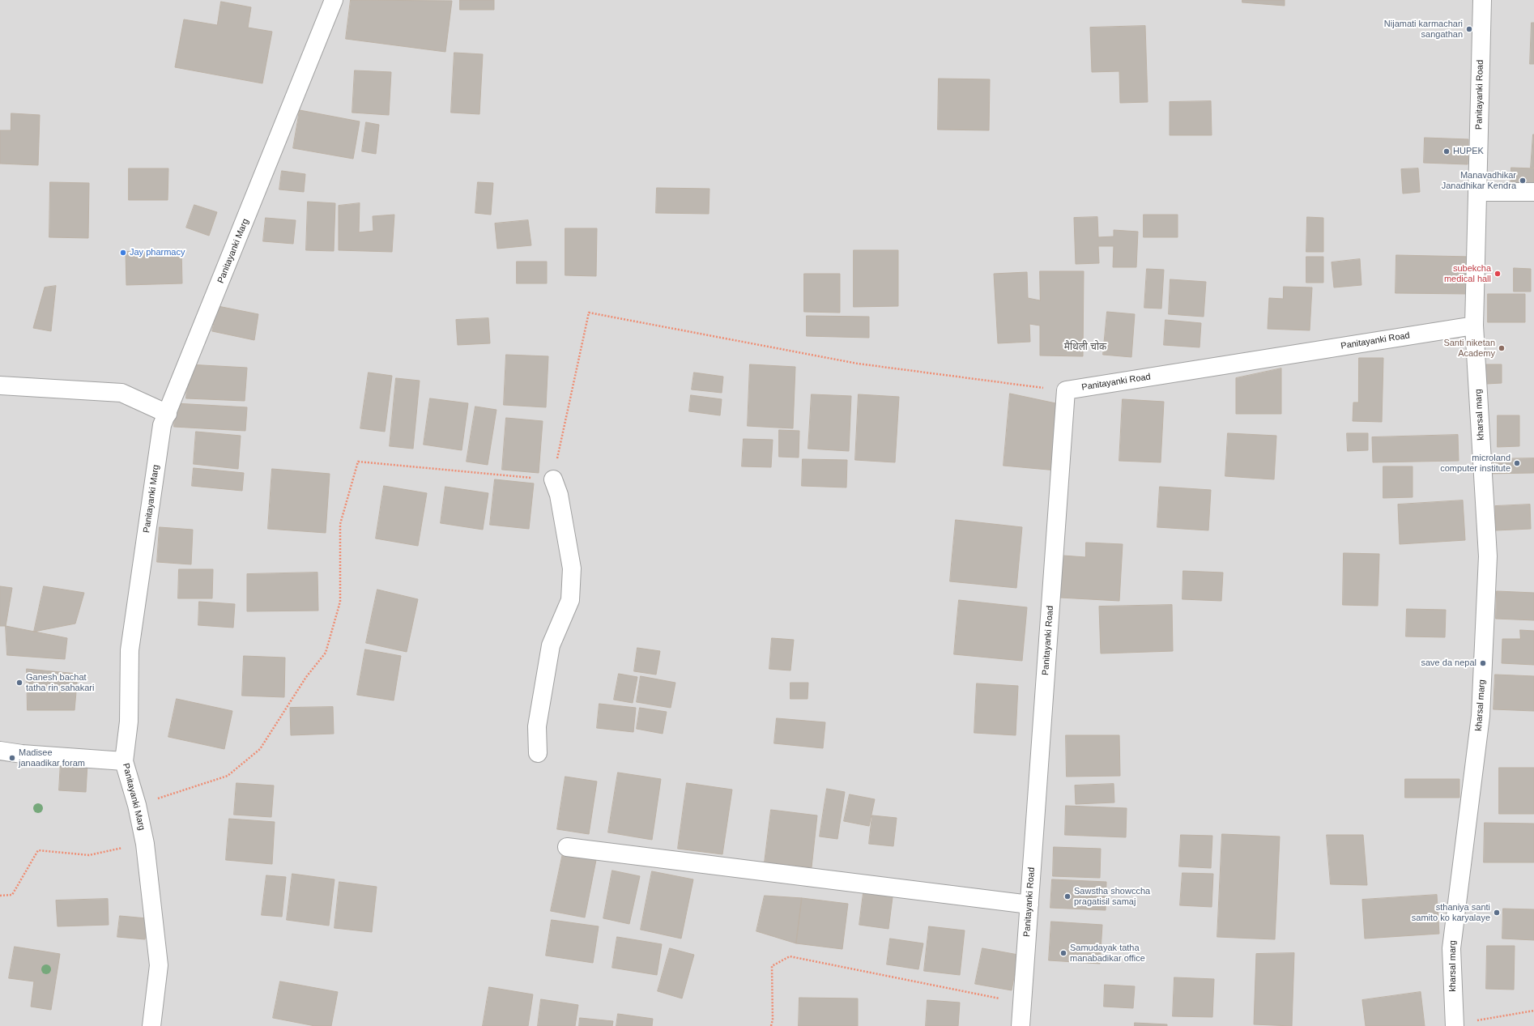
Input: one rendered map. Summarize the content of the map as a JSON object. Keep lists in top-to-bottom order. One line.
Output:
{"streets":{"street":["Panitayanki Road","Panitayanki Marg","kharsal marg"]},"crossings":[["Panitayanki Road","kharsal marg"]],"districts":["मैथिली चोक"],"places":["Nijamati karmachari sangathan","HUPEK","Manavadhikar Janadhikar Kendra","Jay pharmacy","subekcha medical hall","Santi niketan Academy","microland computer institute","save da nepal","Ganesh bachat tatha rin sahakari","Madisee janaadikar foram","Sawstha showccha pragatisil samaj","sthaniya santi samito ko karyalaye","Samudayak tatha manabadikar office"]}
